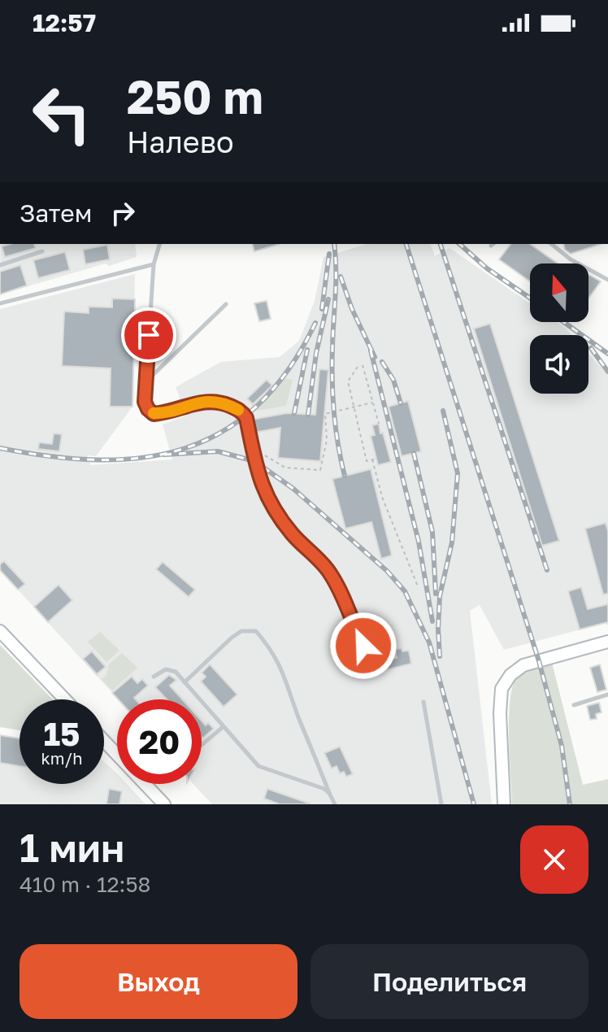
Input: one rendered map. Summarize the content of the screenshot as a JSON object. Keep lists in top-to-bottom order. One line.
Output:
{"north":"top","page":{"status":"12:57","turn":["250 m","Налево"],"then":"Затем","speed":"15 km/h","limit":"20","heading":["1 мин","410 m · 12:58"],"buttons":["Выход","Поделиться"]}}
